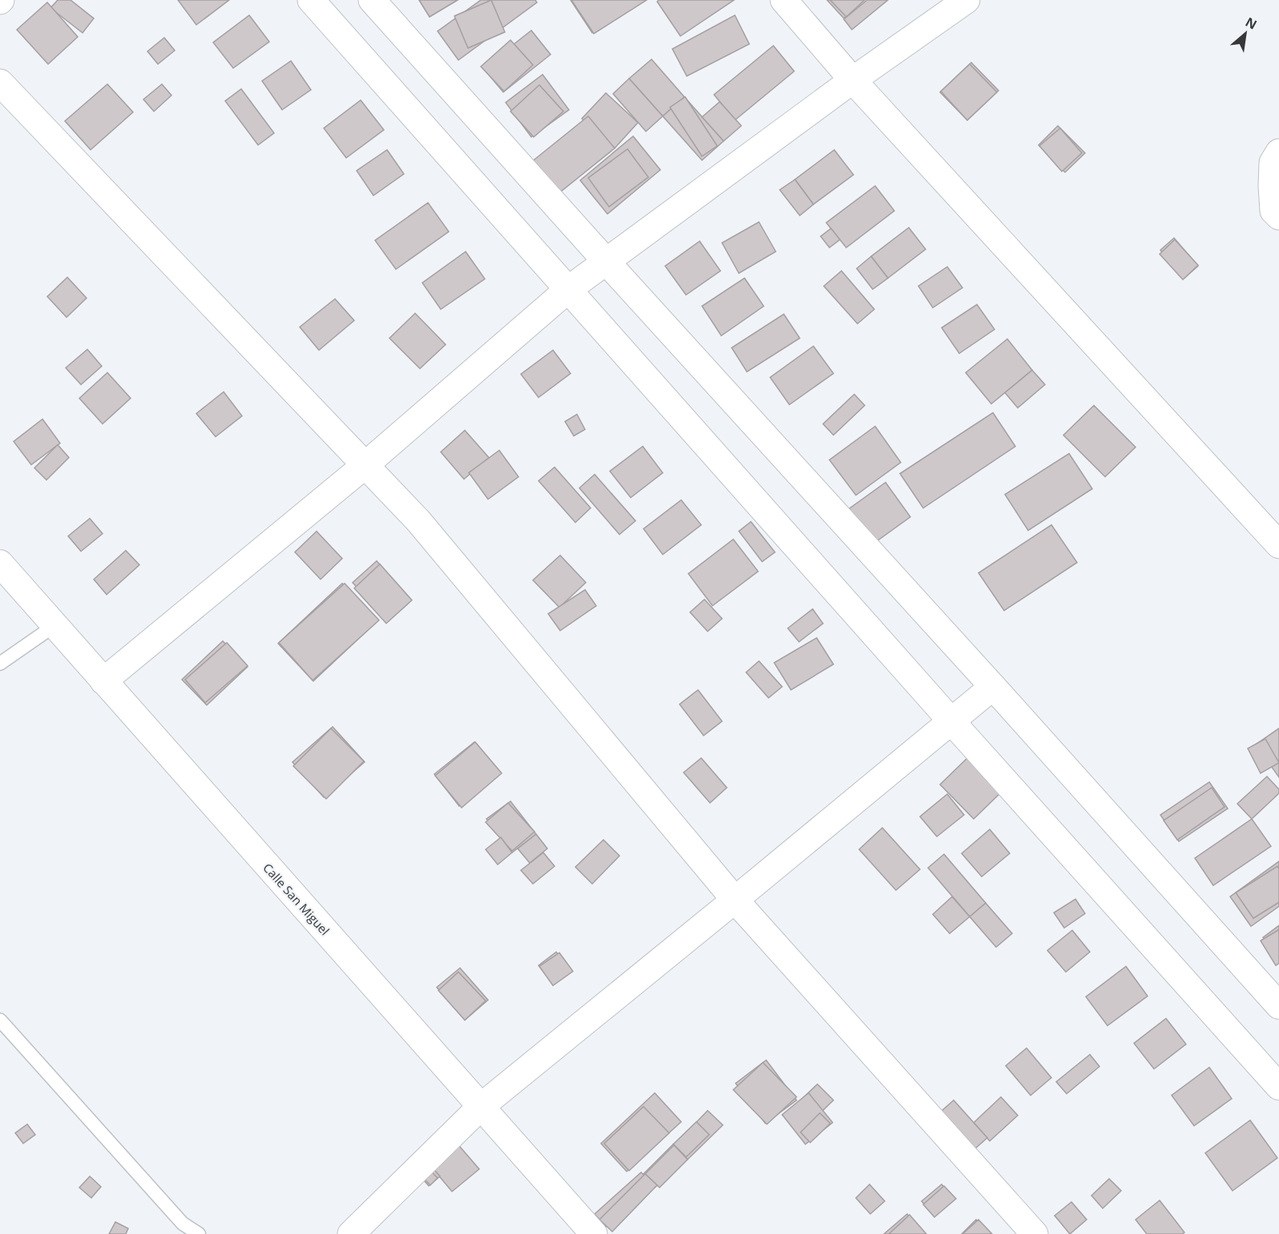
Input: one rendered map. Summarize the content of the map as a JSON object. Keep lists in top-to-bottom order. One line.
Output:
{"streets":{"street":["Calle San Miguel"]},"north":"top right"}
